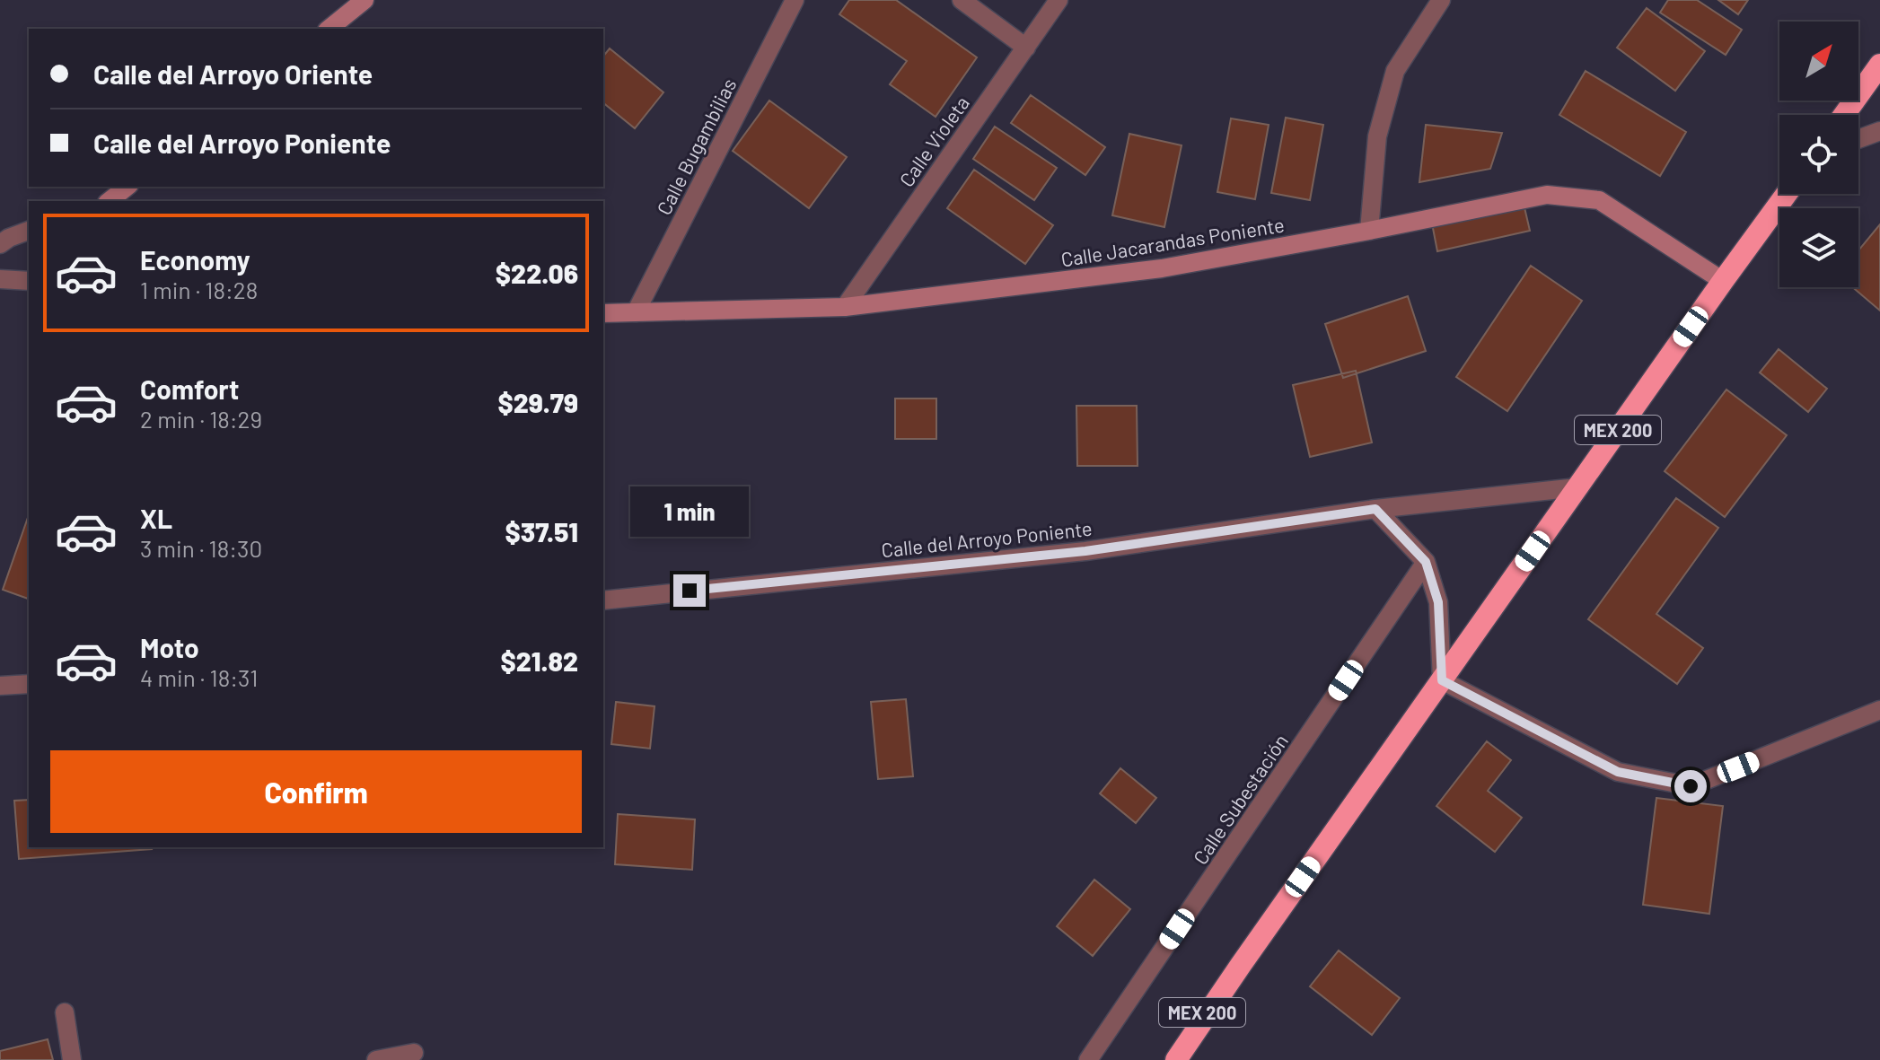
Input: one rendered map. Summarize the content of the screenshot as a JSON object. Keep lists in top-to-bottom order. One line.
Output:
{"streets":{"highway":["MEX 200"],"street":["Calle Violeta","Calle Bugambilias","Calle Jacarandas Poniente","Calle del Arroyo Poniente","Calle Subestación"]},"crossings":[["Calle Violeta","Calle Jacarandas Poniente"],["Calle Bugambilias","Calle Jacarandas Poniente"],["Calle Jacarandas Poniente","MEX 200"],["MEX 200","Calle del Arroyo Poniente"]],"north":"top right","page":{"banner":["Calle del Arroyo Oriente","Calle del Arroyo Poniente"],"list":[{"name":"Economy","note":"1 min · 18:28","value":"$22.06"},{"name":"Comfort","note":"2 min · 18:29","value":"$29.79"},{"name":"XL","note":"3 min · 18:30","value":"$37.51"},{"name":"Moto","note":"4 min · 18:31","value":"$21.82"}],"bubble":"1 min","buttons":"Confirm"}}
